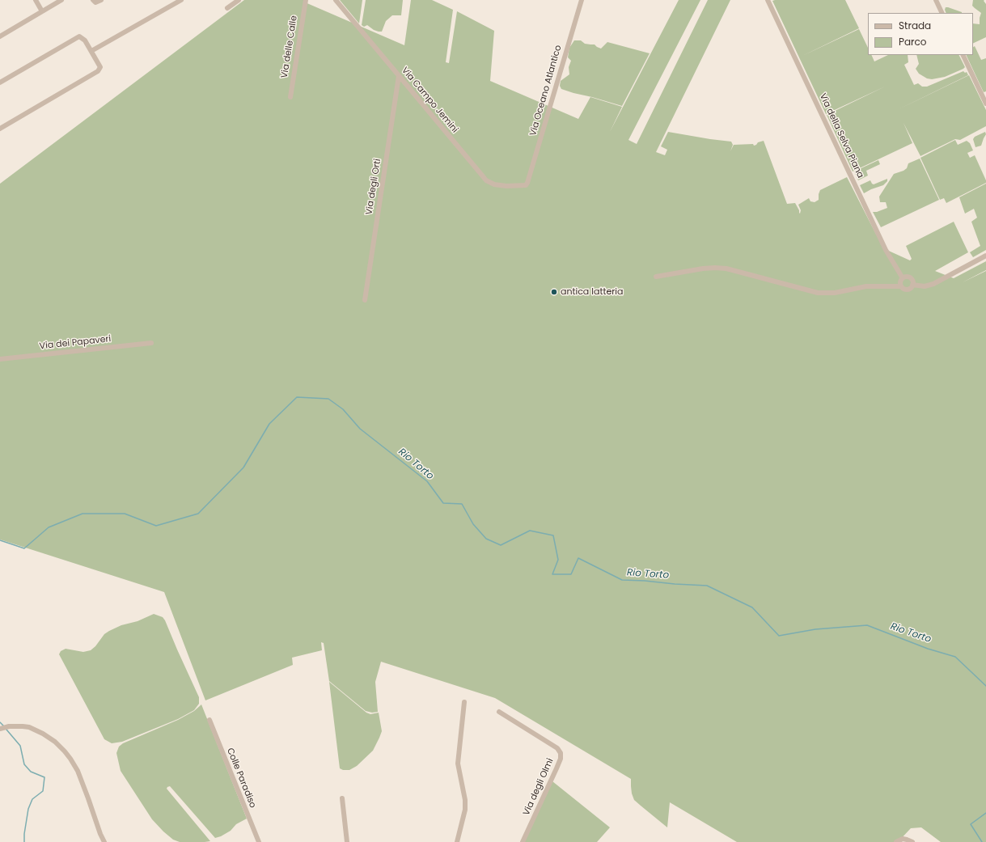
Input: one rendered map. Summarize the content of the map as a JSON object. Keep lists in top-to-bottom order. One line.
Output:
{"streets":{"street":["Via delle Calle","Via Oceano Atlantico","Via Campo Jemini","Via della Selva Piana","Via degli Orti","Via dei Papaveri","Colle Paradiso","Via degli Olmi"]},"crossings":[["Via Oceano Atlantico","Via Campo Jemini"],["Via Campo Jemini","Via degli Orti"]],"water":["Rio Torto"],"places":["antica latteria"],"legend":["Strada","Parco"]}
